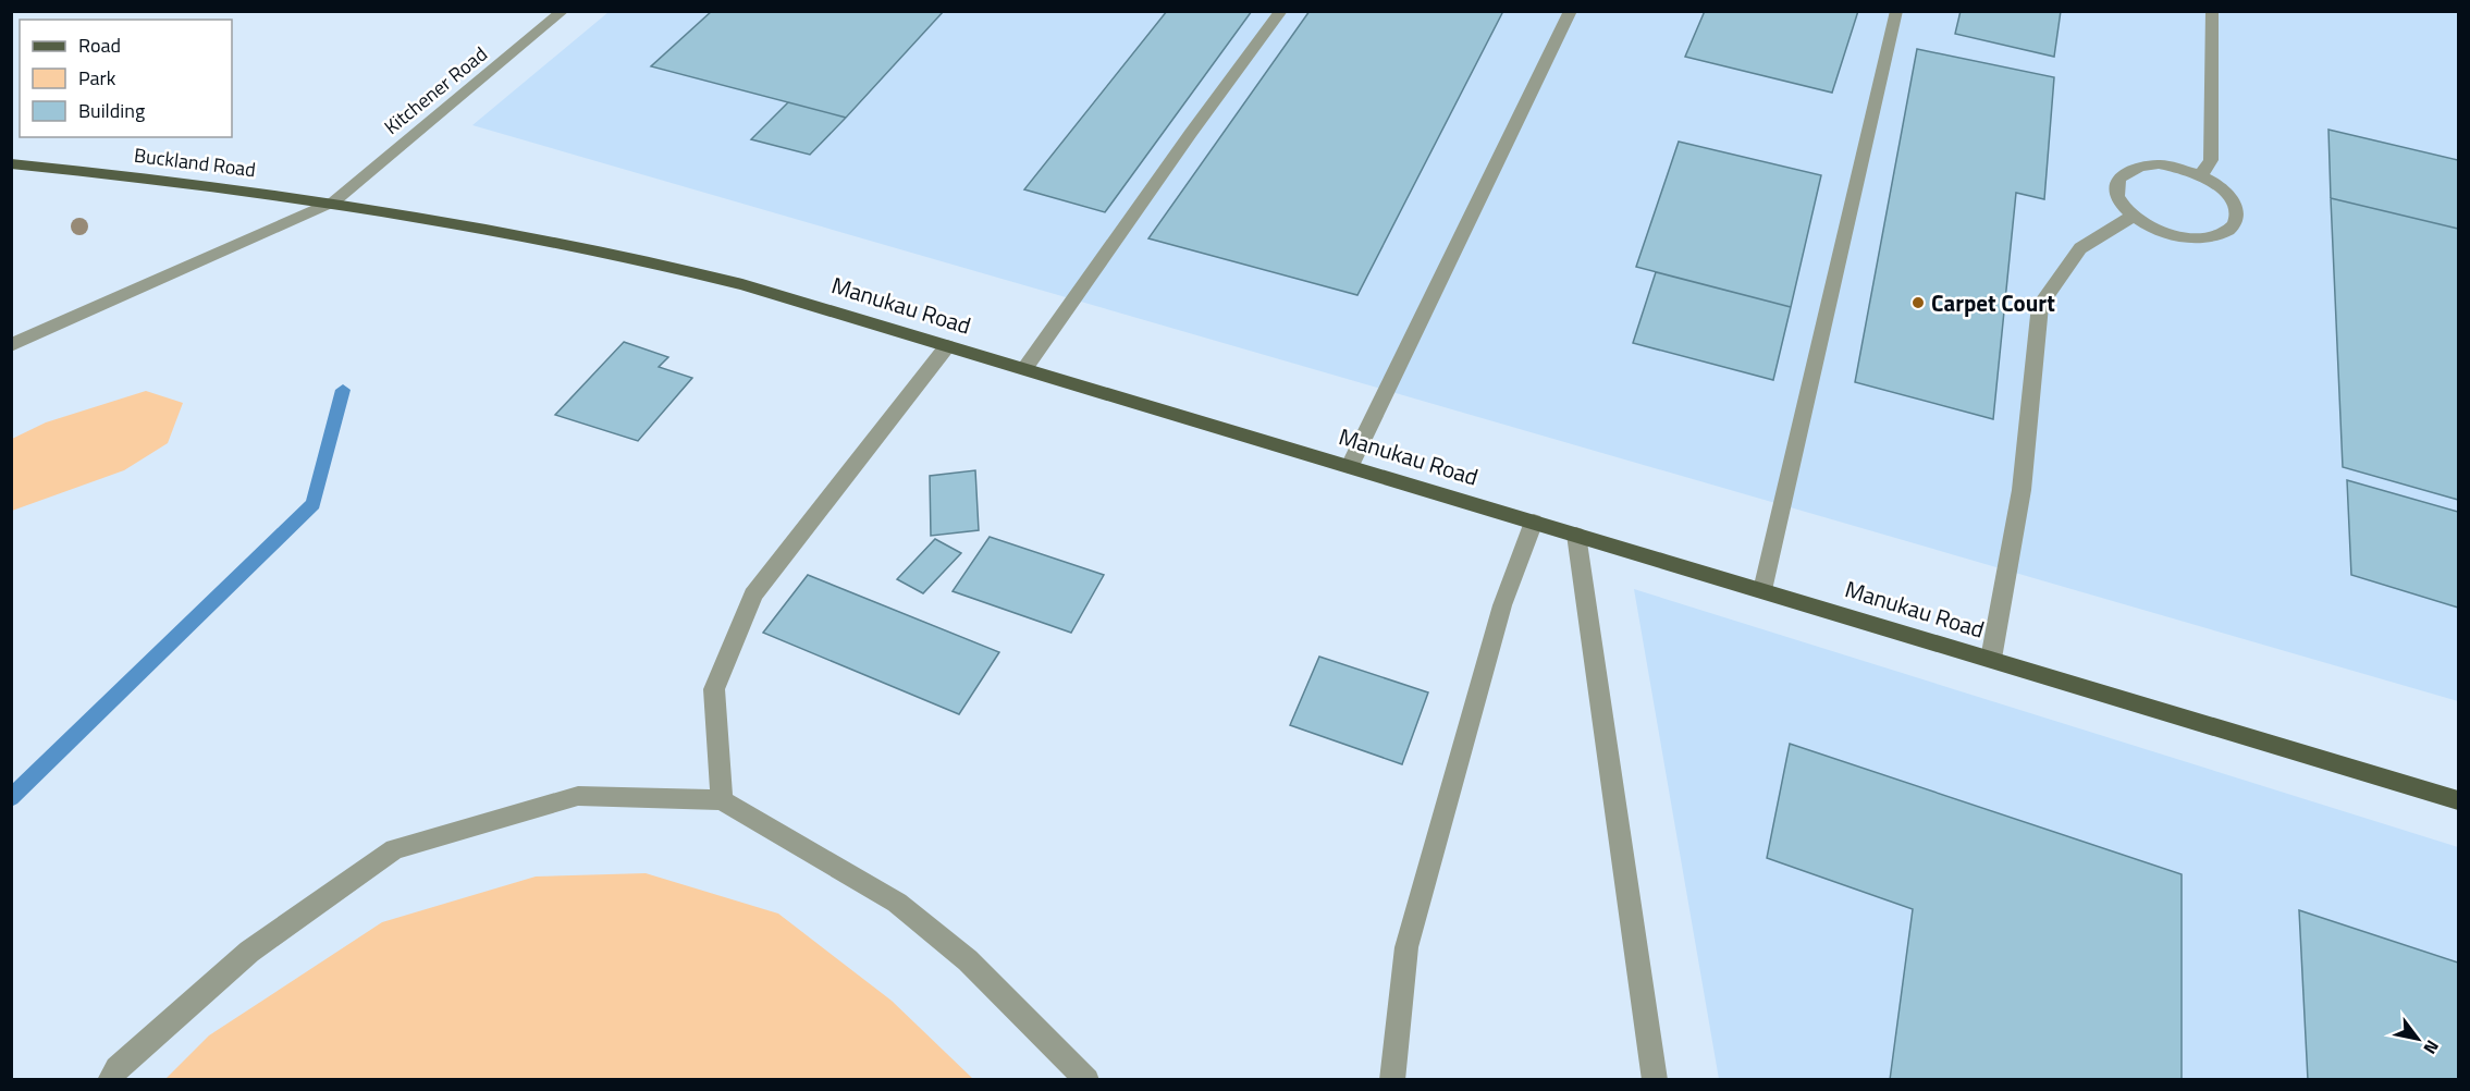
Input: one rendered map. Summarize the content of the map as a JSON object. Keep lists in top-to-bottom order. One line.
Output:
{"streets":{"main road":["Buckland Road","Manukau Road"],"street":["Kitchener Road"]},"crossings":[["Kitchener Road","Buckland Road"],["Kitchener Road","Manukau Road"],["Buckland Road","Manukau Road"]],"places":["Carpet Court"],"legend":["Road","Park","Building"],"north":"bottom right"}
